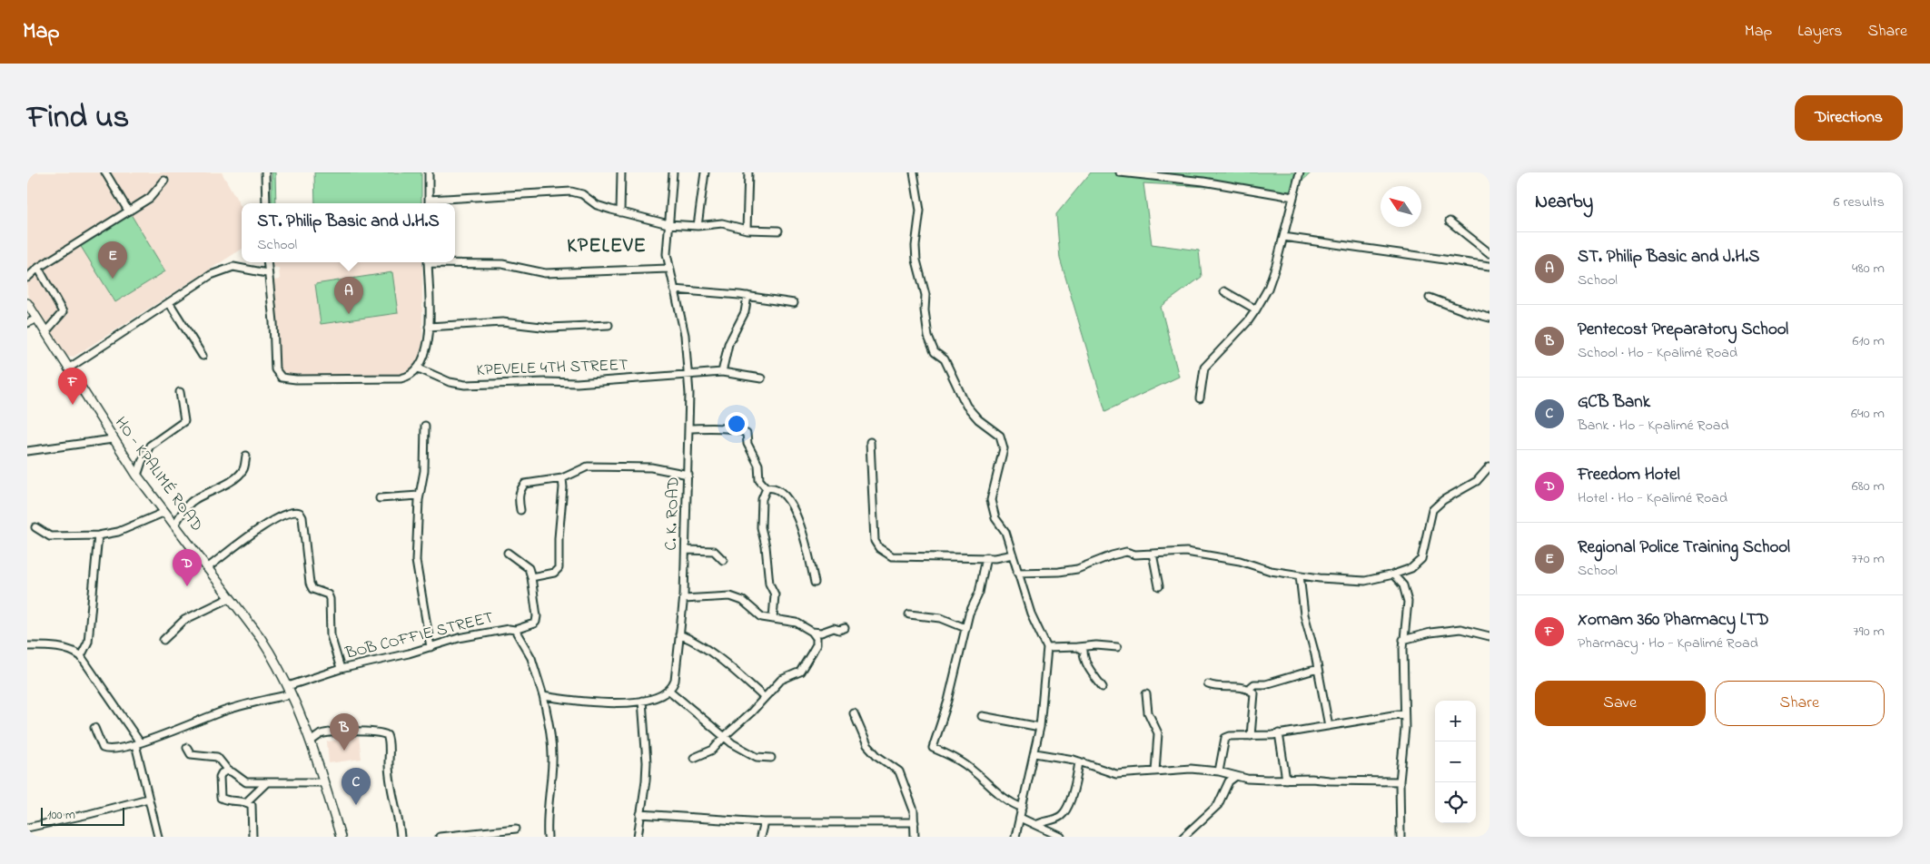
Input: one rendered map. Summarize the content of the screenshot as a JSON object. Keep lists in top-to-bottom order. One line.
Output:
{"streets":{"main road":["HO - KPALIMÉ ROAD"],"street":["KPEVELE 4TH STREET","C. K. ROAD","BOB COFFIE STREET"]},"crossings":[["KPEVELE 4TH STREET","C. K. ROAD"],["HO - KPALIMÉ ROAD","BOB COFFIE STREET"]],"districts":["KPELEVE"],"scale_bar":"100 m","north":"top left","page":{"header":"Map","nav":["Map","Layers","Share"],"title":"Find us","buttons":["Directions",["Save","Share"]],"heading":["Nearby","6 results"],"popup":["ST. Philip Basic and J.H.S","School"],"list":[{"mark":"A","name":"ST. Philip Basic and J.H.S","note":"School","value":"480 m"},{"mark":"B","name":"Pentecost Preparatory School","note":"School · Ho - Kpalimé Road","value":"610 m"},{"mark":"C","name":"GCB Bank","note":"Bank · Ho - Kpalimé Road","value":"640 m"},{"mark":"D","name":"Freedom Hotel","note":"Hotel · Ho - Kpalimé Road","value":"680 m"},{"mark":"E","name":"Regional Police Training School","note":"School","value":"770 m"},{"mark":"F","name":"Xornam 360 Pharmacy LTD","note":"Pharmacy · Ho - Kpalimé Road","value":"790 m"}],"pins":["E","A","F","D","B","C"],"map_buttons":["+","−"],"scale":"100 m"}}
